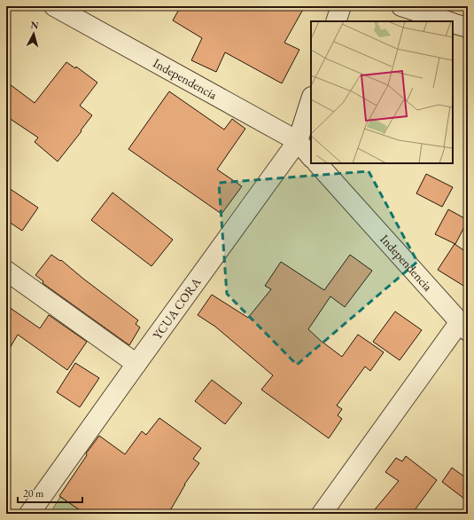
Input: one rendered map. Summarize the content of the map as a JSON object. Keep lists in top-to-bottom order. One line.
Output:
{"streets":{"street":["Independencia","YCUA CORA"]},"crossings":[["Independencia","YCUA CORA"]],"scale_bar":"20 m","north":"top"}
